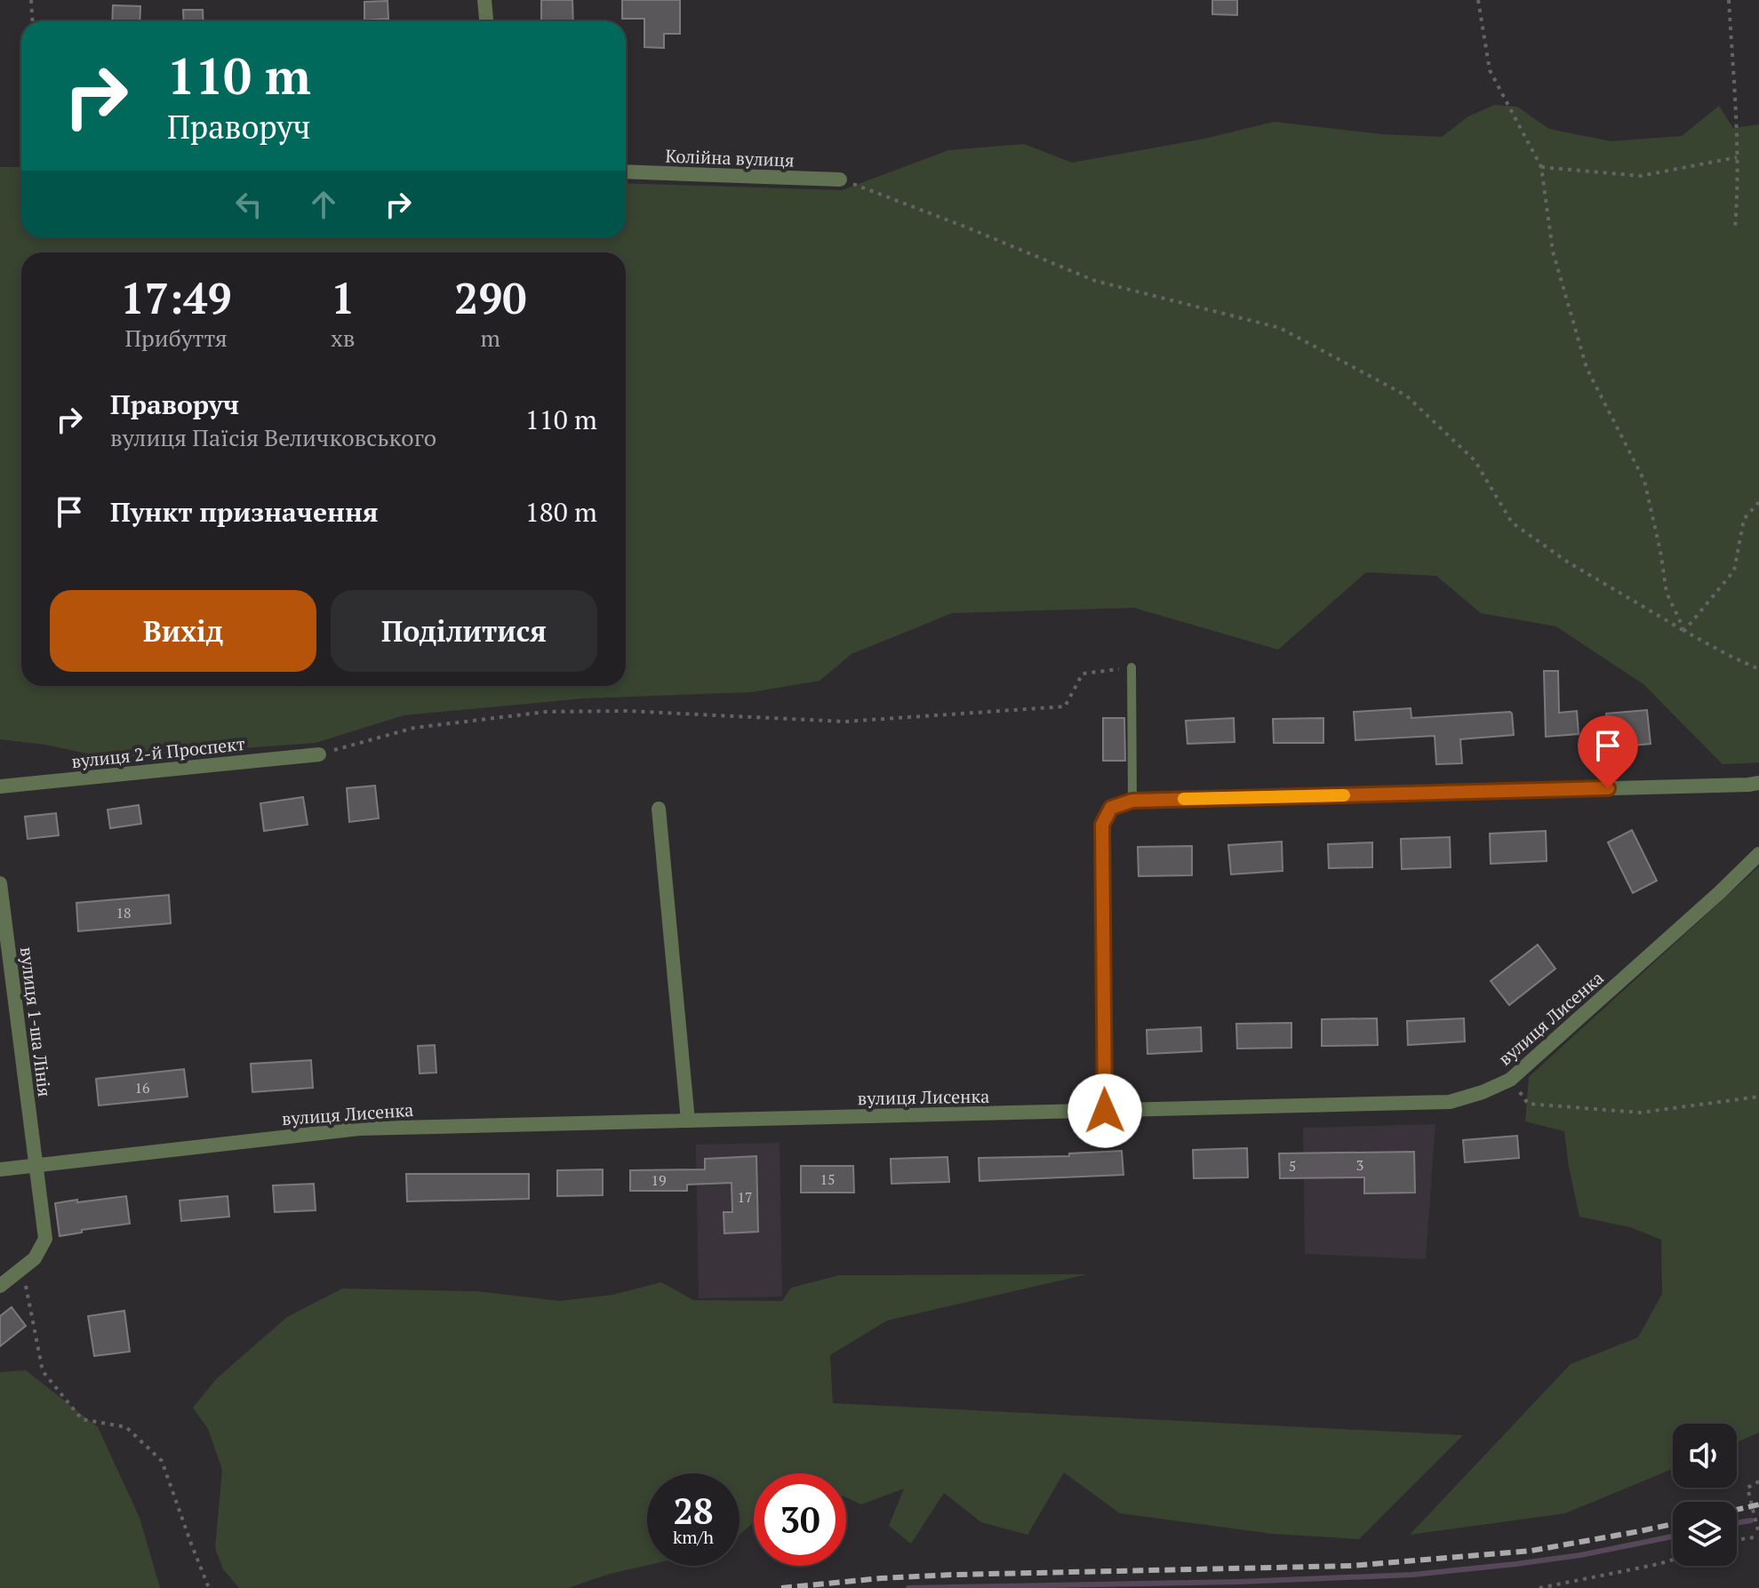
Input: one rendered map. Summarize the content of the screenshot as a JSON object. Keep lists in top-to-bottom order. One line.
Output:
{"streets":{"street":["Колійна вулиця","вулиця 2-й Проспект","вулиця Лисенка","вулиця 1-ша Лінія"]},"crossings":[["вулиця Лисенка","вулиця 1-ша Лінія"]],"house_numbers":["18","16","3","5","15","19","17"],"page":{"turn":["110 m","Праворуч"],"eta":["17:49","Прибуття","1","хв","290","m"],"list":[{"name":"Праворуч","note":"вулиця Паїсія Величковського","value":"110 m"},{"name":"Пункт призначення","value":"180 m"}],"buttons":["Вихід","Поділитися"],"speed":"28 km/h","limit":"30"}}
